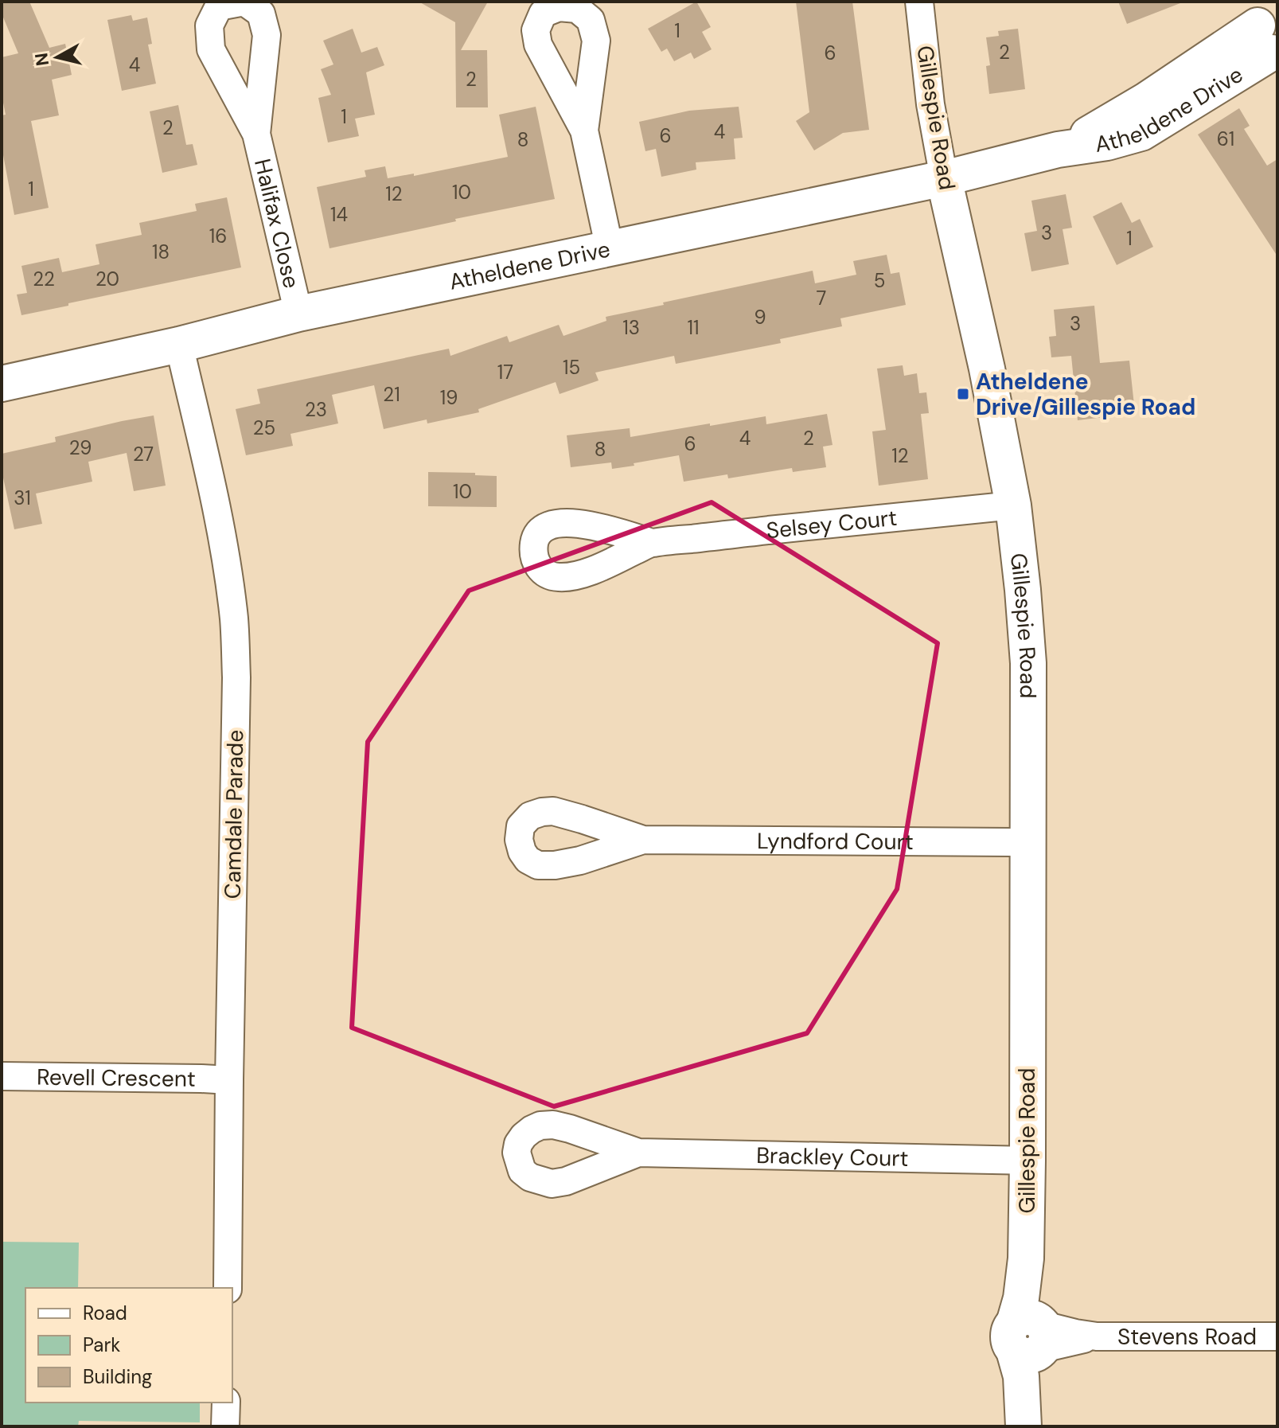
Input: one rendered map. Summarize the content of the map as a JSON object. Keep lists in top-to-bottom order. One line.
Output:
{"streets":{"street":["Atheldene Drive","Gillespie Road","Halifax Close","Selsey Court","Camdale Parade","Lyndford Court","Revell Crescent","Brackley Court","Stevens Road"]},"crossings":[["Atheldene Drive","Gillespie Road"],["Atheldene Drive","Halifax Close"],["Atheldene Drive","Camdale Parade"],["Gillespie Road","Selsey Court"],["Gillespie Road","Lyndford Court"],["Gillespie Road","Brackley Court"],["Gillespie Road","Stevens Road"],["Camdale Parade","Revell Crescent"]],"places":{"transit":["Atheldene Drive/Gillespie Road"]},"house_numbers":["1","2","6","4","2","1","2","4","6","61","8","1","10","12","14","3","16","1","18","22","20","5","7","9","3","13","11","15","17","21","19","23","25","4","2","6","29","8","27","12","10","31"],"legend":["Road","Park","Building"],"north":"left"}
